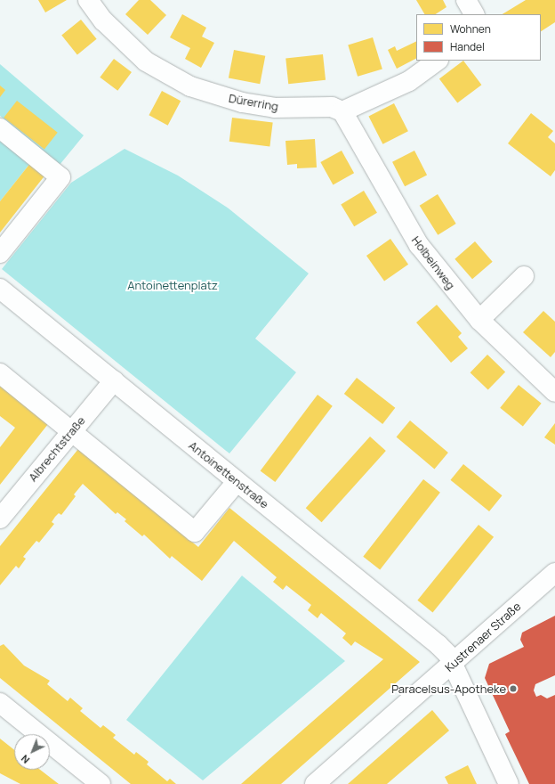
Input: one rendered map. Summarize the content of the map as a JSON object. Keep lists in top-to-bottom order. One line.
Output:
{"streets":{"street":["Dürerring","Holbeinweg","Albrechtstraße","Antoinettenstraße","Kustrenaer Straße"]},"crossings":[["Dürerring","Holbeinweg"],["Albrechtstraße","Antoinettenstraße"],["Antoinettenstraße","Kustrenaer Straße"]],"parks":["Antoinettenplatz"],"places":["Paracelsus-Apotheke"],"legend":["Wohnen","Handel"],"north":"bottom left"}
